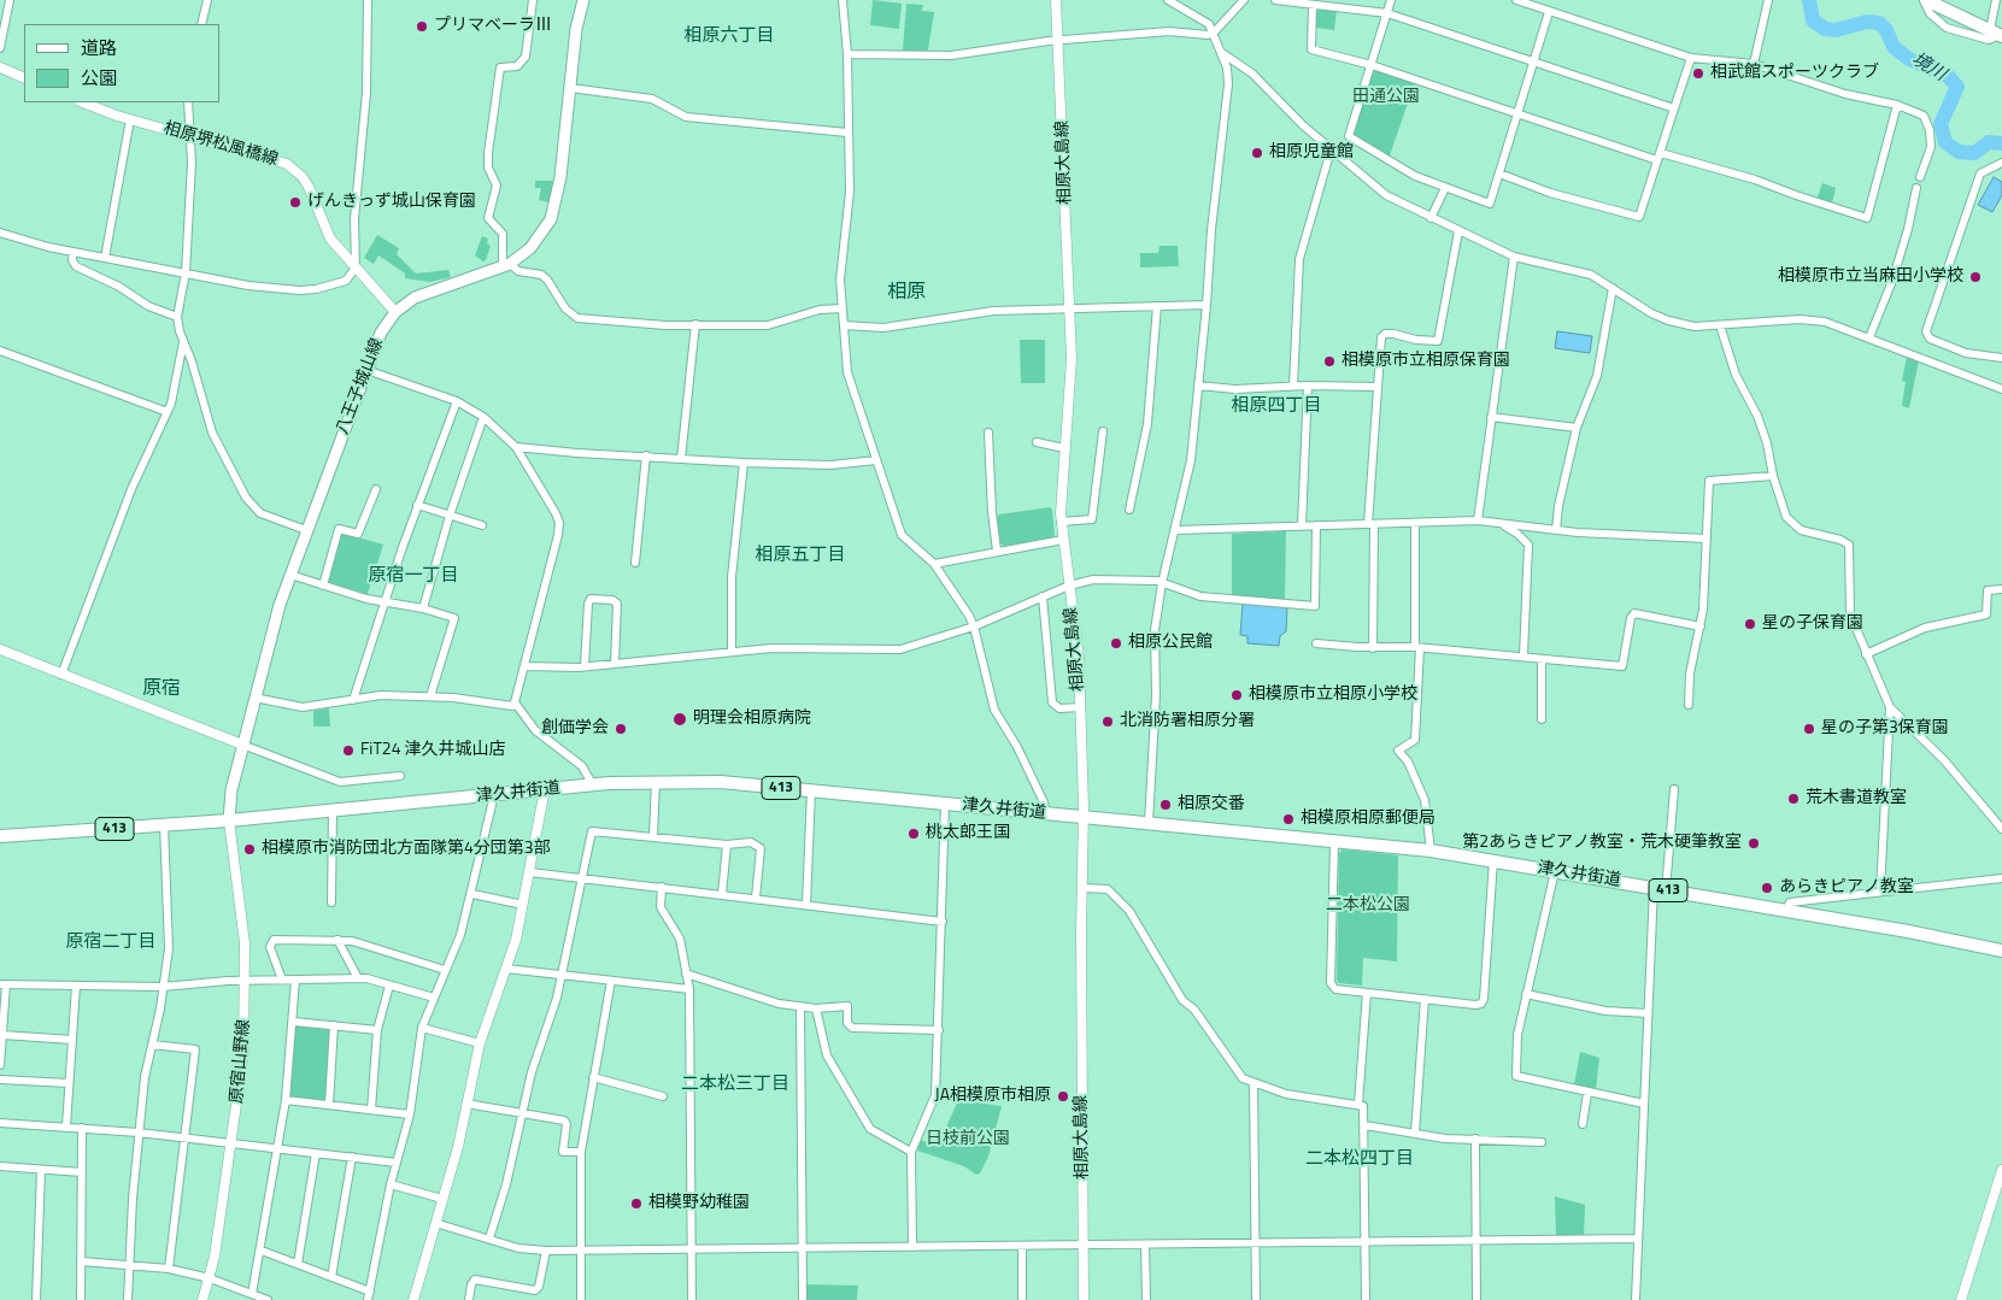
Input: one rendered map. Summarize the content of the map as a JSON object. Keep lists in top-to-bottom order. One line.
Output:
{"streets":{"main road":["八王子城山線","413","津久井街道"],"street":["相原堺松風橋線","相原大島線","原宿山野線"]},"crossings":[["相原堺松風橋線","八王子城山線"],["相原大島線","津久井街道"],["八王子城山線","津久井街道"],["八王子城山線","原宿山野線"],["津久井街道","原宿山野線"]],"districts":["相原六丁目","相原","相原四丁目","相原五丁目","原宿一丁目","原宿","原宿二丁目","二本松三丁目","二本松四丁目"],"water":["境川"],"parks":["田通公園","二本松公園","日枝前公園"],"places":["プリマベーラⅢ","相武館スポーツクラブ","相原児童館","げんきっず城山保育園","相模原市立当麻田小学校","相模原市立相原保育園","星の子保育園","相原公民館","相模原市立相原小学校","明理会相原病院","北消防署相原分署","創価学会","星の子第3保育園","FiT24 津久井城山店","荒木書道教室","相原交番","相模原相原郵便局","桃太郎王国","第2あらきピアノ教室・荒木硬筆教室","相模原市消防団北方面隊第4分団第3部","あらきピアノ教室","JA相模原市相原","相模野幼稚園"],"legend":["道路","公園"]}
